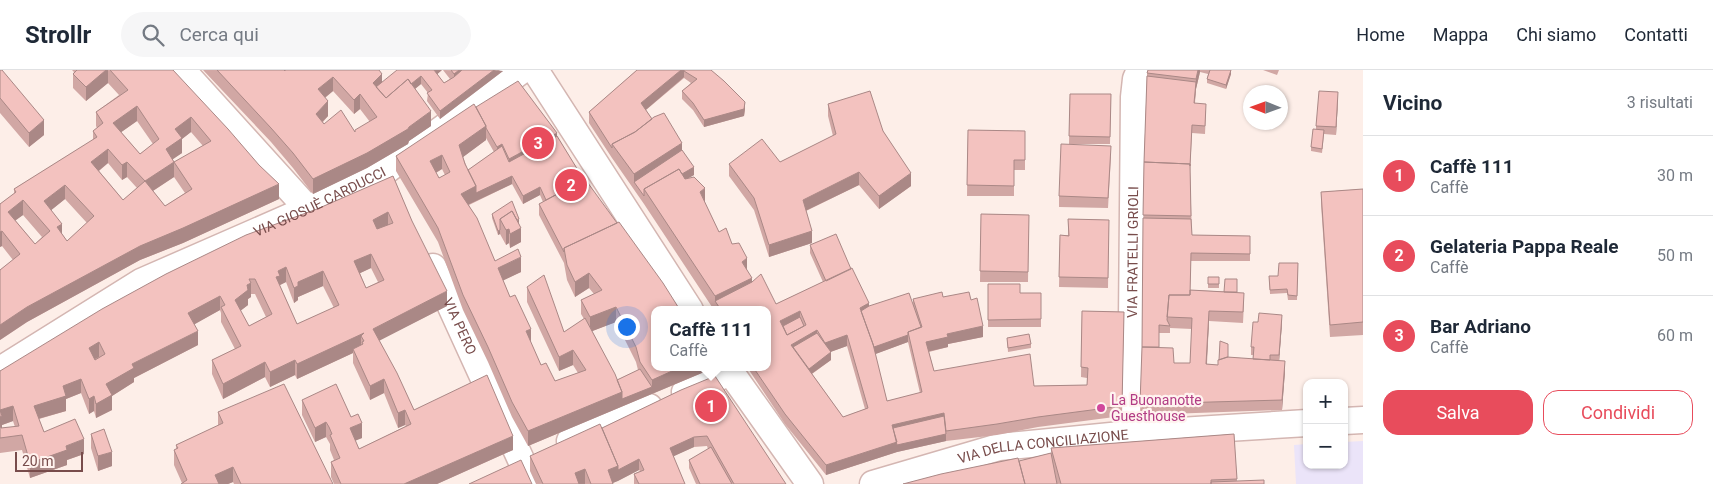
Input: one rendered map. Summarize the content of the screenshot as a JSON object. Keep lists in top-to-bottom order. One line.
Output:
{"streets":{"street":["VIA GIOSUÈ CARDUCCI","VIA FRATELLI GRIOLI","VIA PERO","VIA DELLA CONCILIAZIONE"]},"crossings":[["VIA FRATELLI GRIOLI","VIA DELLA CONCILIAZIONE"]],"places":["La Buonanotte Guesthouse"],"scale_bar":"20 m","north":"left","page":{"header":"Strollr","search":"Cerca qui","nav":["Home","Mappa","Chi siamo","Contatti"],"heading":["Vicino","3 risultati"],"pins":["3","2","1"],"list":[{"mark":"1","name":"Caffè 111","note":"Caffè","value":"30 m"},{"mark":"2","name":"Gelateria Pappa Reale","note":"Caffè","value":"50 m"},{"mark":"3","name":"Bar Adriano","note":"Caffè","value":"60 m"}],"popup":["Caffè 111","Caffè"],"buttons":["Salva","Condividi"],"map_buttons":["+","−"],"scale":"20 m"}}
